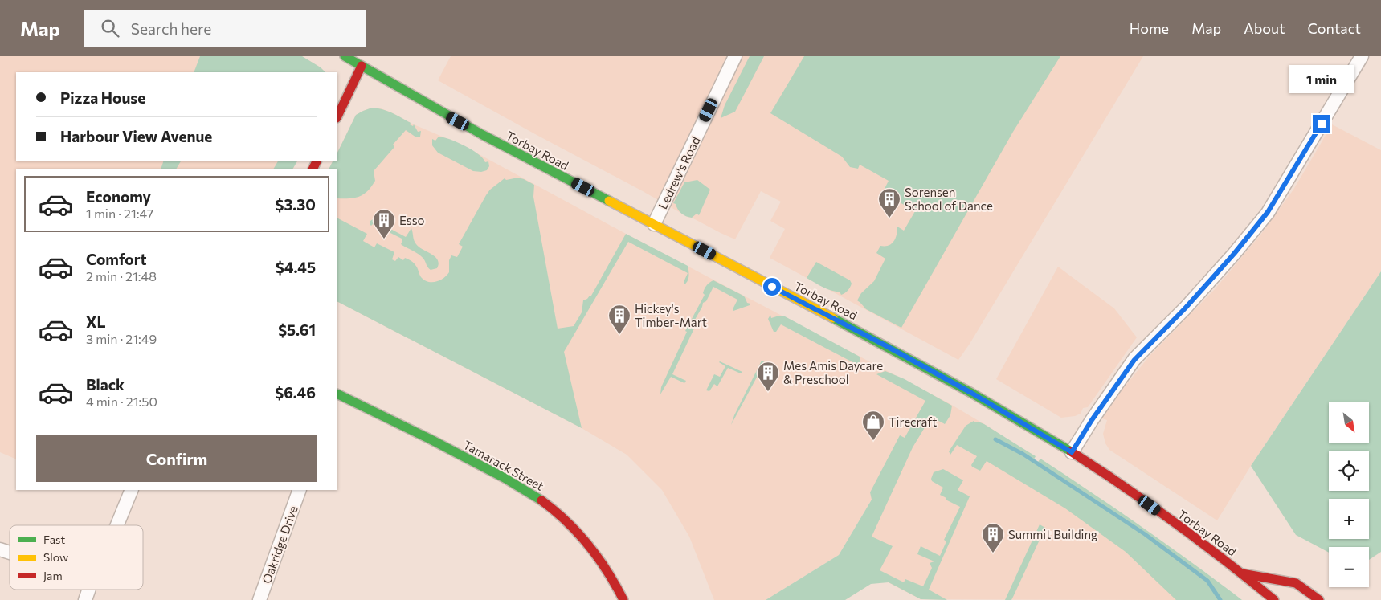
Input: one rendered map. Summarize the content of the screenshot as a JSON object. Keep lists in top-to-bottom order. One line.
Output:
{"streets":{"main road":["Torbay Road","Tamarack Street"],"street":["Ledrew's Road","Oakridge Drive"]},"crossings":[["Torbay Road","Ledrew's Road"]],"places":{"building":["Sorensen School of Dance","Esso","Hickey's Timber-Mart","Mes Amis Daycare & Preschool","Summit Building"],"shop":["Tirecraft"]},"legend":["Fast","Slow","Jam"],"north":"bottom right","page":{"header":"Map","search":"Search here","nav":["Home","Map","About","Contact"],"bubble":"1 min","banner":["Pizza House","Harbour View Avenue"],"list":[{"name":"Economy","note":"1 min · 21:47","value":"$3.30"},{"name":"Comfort","note":"2 min · 21:48","value":"$4.45"},{"name":"XL","note":"3 min · 21:49","value":"$5.61"},{"name":"Black","note":"4 min · 21:50","value":"$6.46"}],"map_buttons":["+","−"],"buttons":"Confirm"}}
